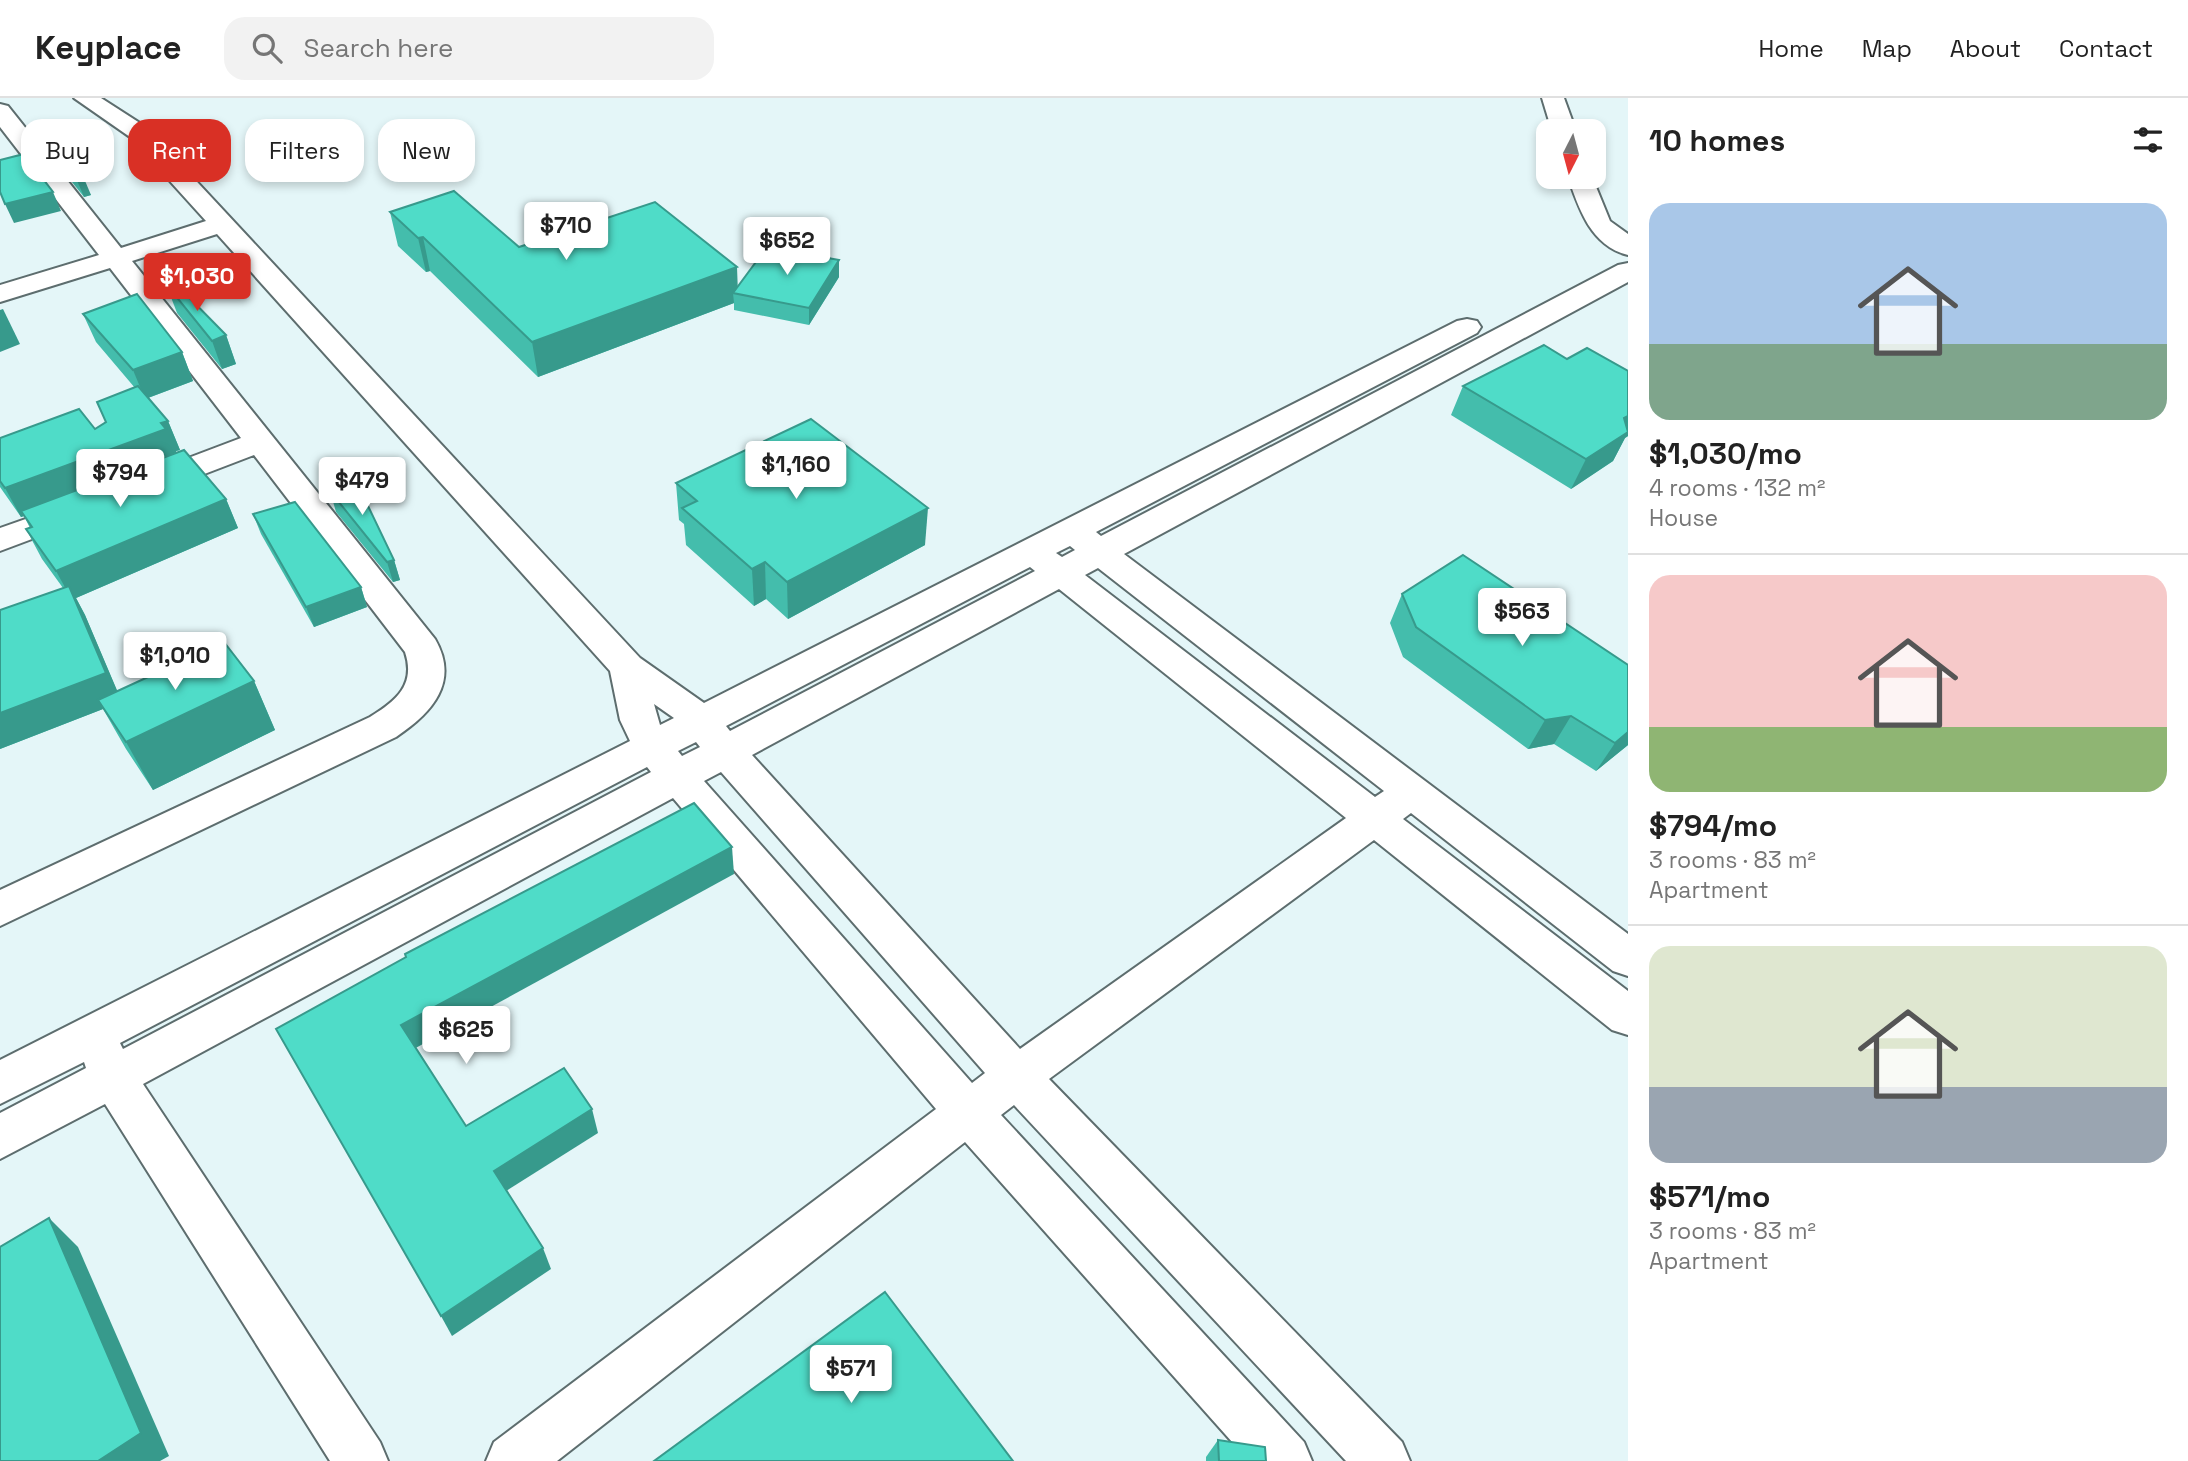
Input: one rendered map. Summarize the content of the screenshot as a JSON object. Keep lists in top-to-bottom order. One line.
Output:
{"north":"bottom","page":{"header":"Keyplace","search":"Search here","nav":["Home","Map","About","Contact"],"heading":"10 homes","chip":["Buy","Rent","Filters","New"],"list":[{"name":"$1,030/mo","note":"4 rooms · 132 m² · House"},{"name":"$794/mo","note":"3 rooms · 83 m² · Apartment"},{"name":"$571/mo","note":"3 rooms · 83 m² · Apartment"}],"price":["$710","$652","$1,030","$1,160","$794","$479","$563","$1,010","$625","$571"]}}
